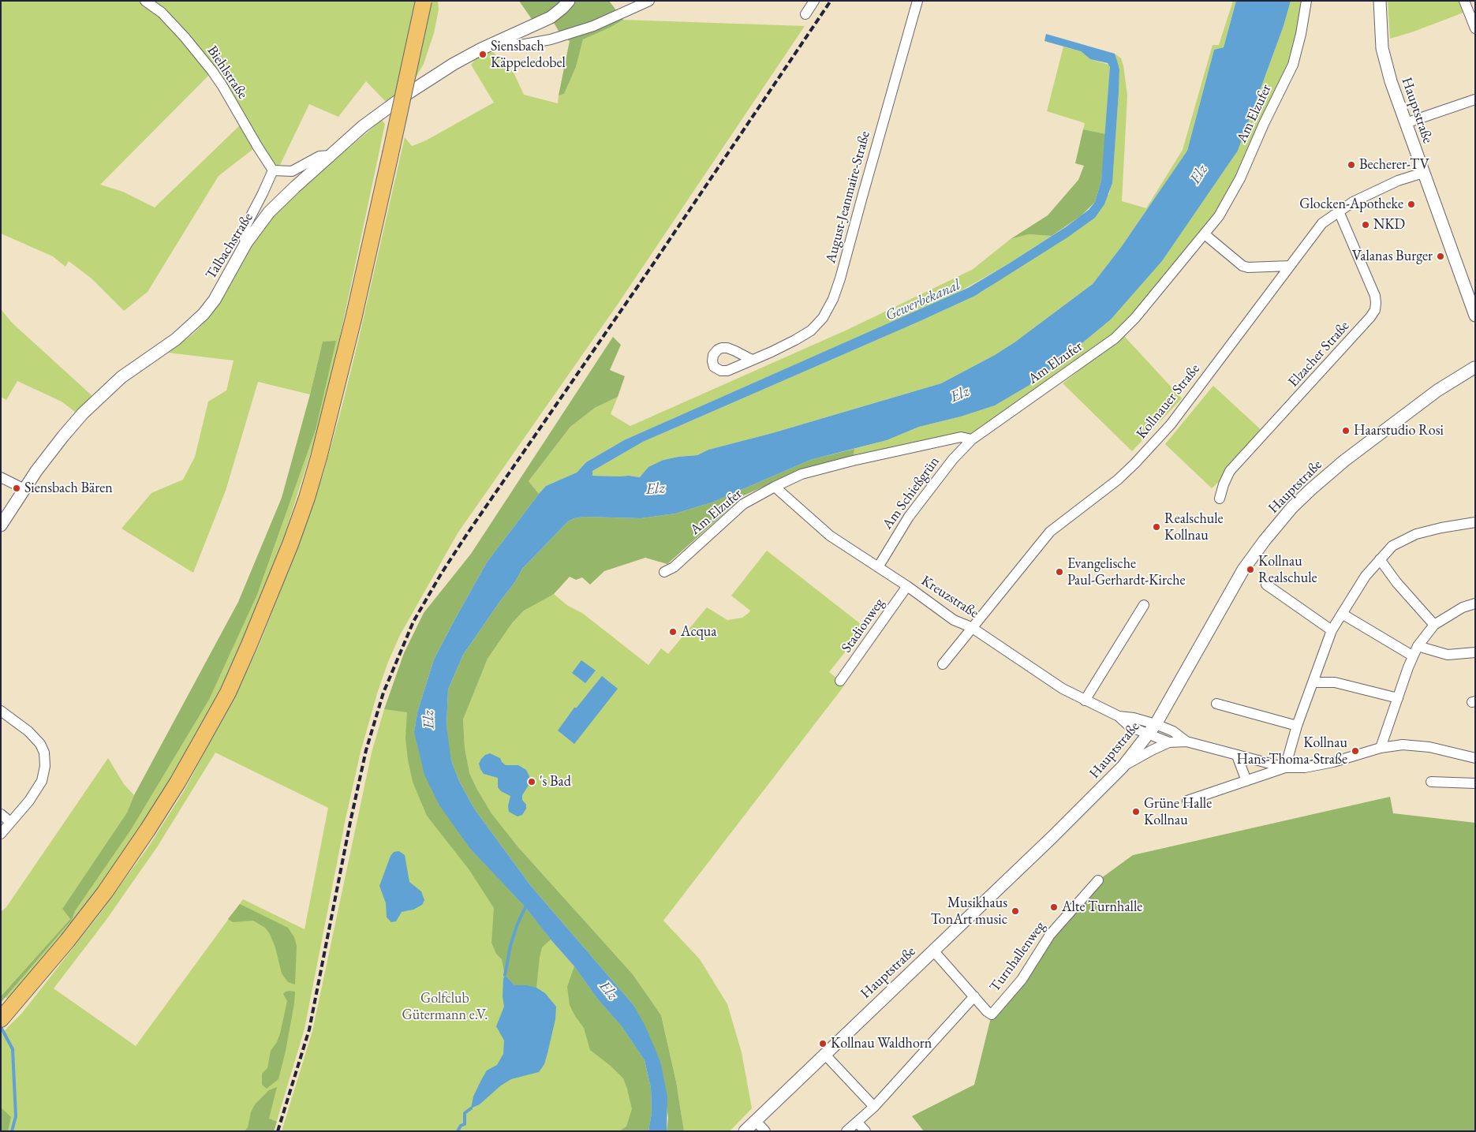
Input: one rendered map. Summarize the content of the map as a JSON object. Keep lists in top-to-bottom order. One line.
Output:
{"streets":{"street":["Biehlstraße","Hauptstraße","Am Elzufer","August-Jeanmaire-Straße","Talbachstraße","Elzacher Straße","Kollnauer Straße","Am Schießgrün","Kreuzstraße","Stadionweg","Turnhallenweg"]},"crossings":[["Hauptstraße","Kollnauer Straße"],["Hauptstraße","Kreuzstraße"],["Am Elzufer","Am Schießgrün"],["Am Elzufer","Kreuzstraße"],["Elzacher Straße","Kollnauer Straße"],["Kollnauer Straße","Kreuzstraße"],["Am Schießgrün","Kreuzstraße"],["Kreuzstraße","Stadionweg"]],"water":["Elz","Gewerbekanal"],"parks":["Golfclub Gütermann e.V."],"places":["Siensbach Käppeledobel","Becherer-TV","Glocken-Apotheke","NKD","Valanas Burger","Haarstudio Rosi","Siensbach Bären","Realschule Kollnau","Kollnau Realschule","Evangelische Paul-Gerhardt-Kirche","Acqua","Kollnau Hans-Thoma-Straße","'s Bad","Grüne Halle Kollnau","Alte Turnhalle","Musikhaus TonArt music","Kollnau Waldhorn"]}
